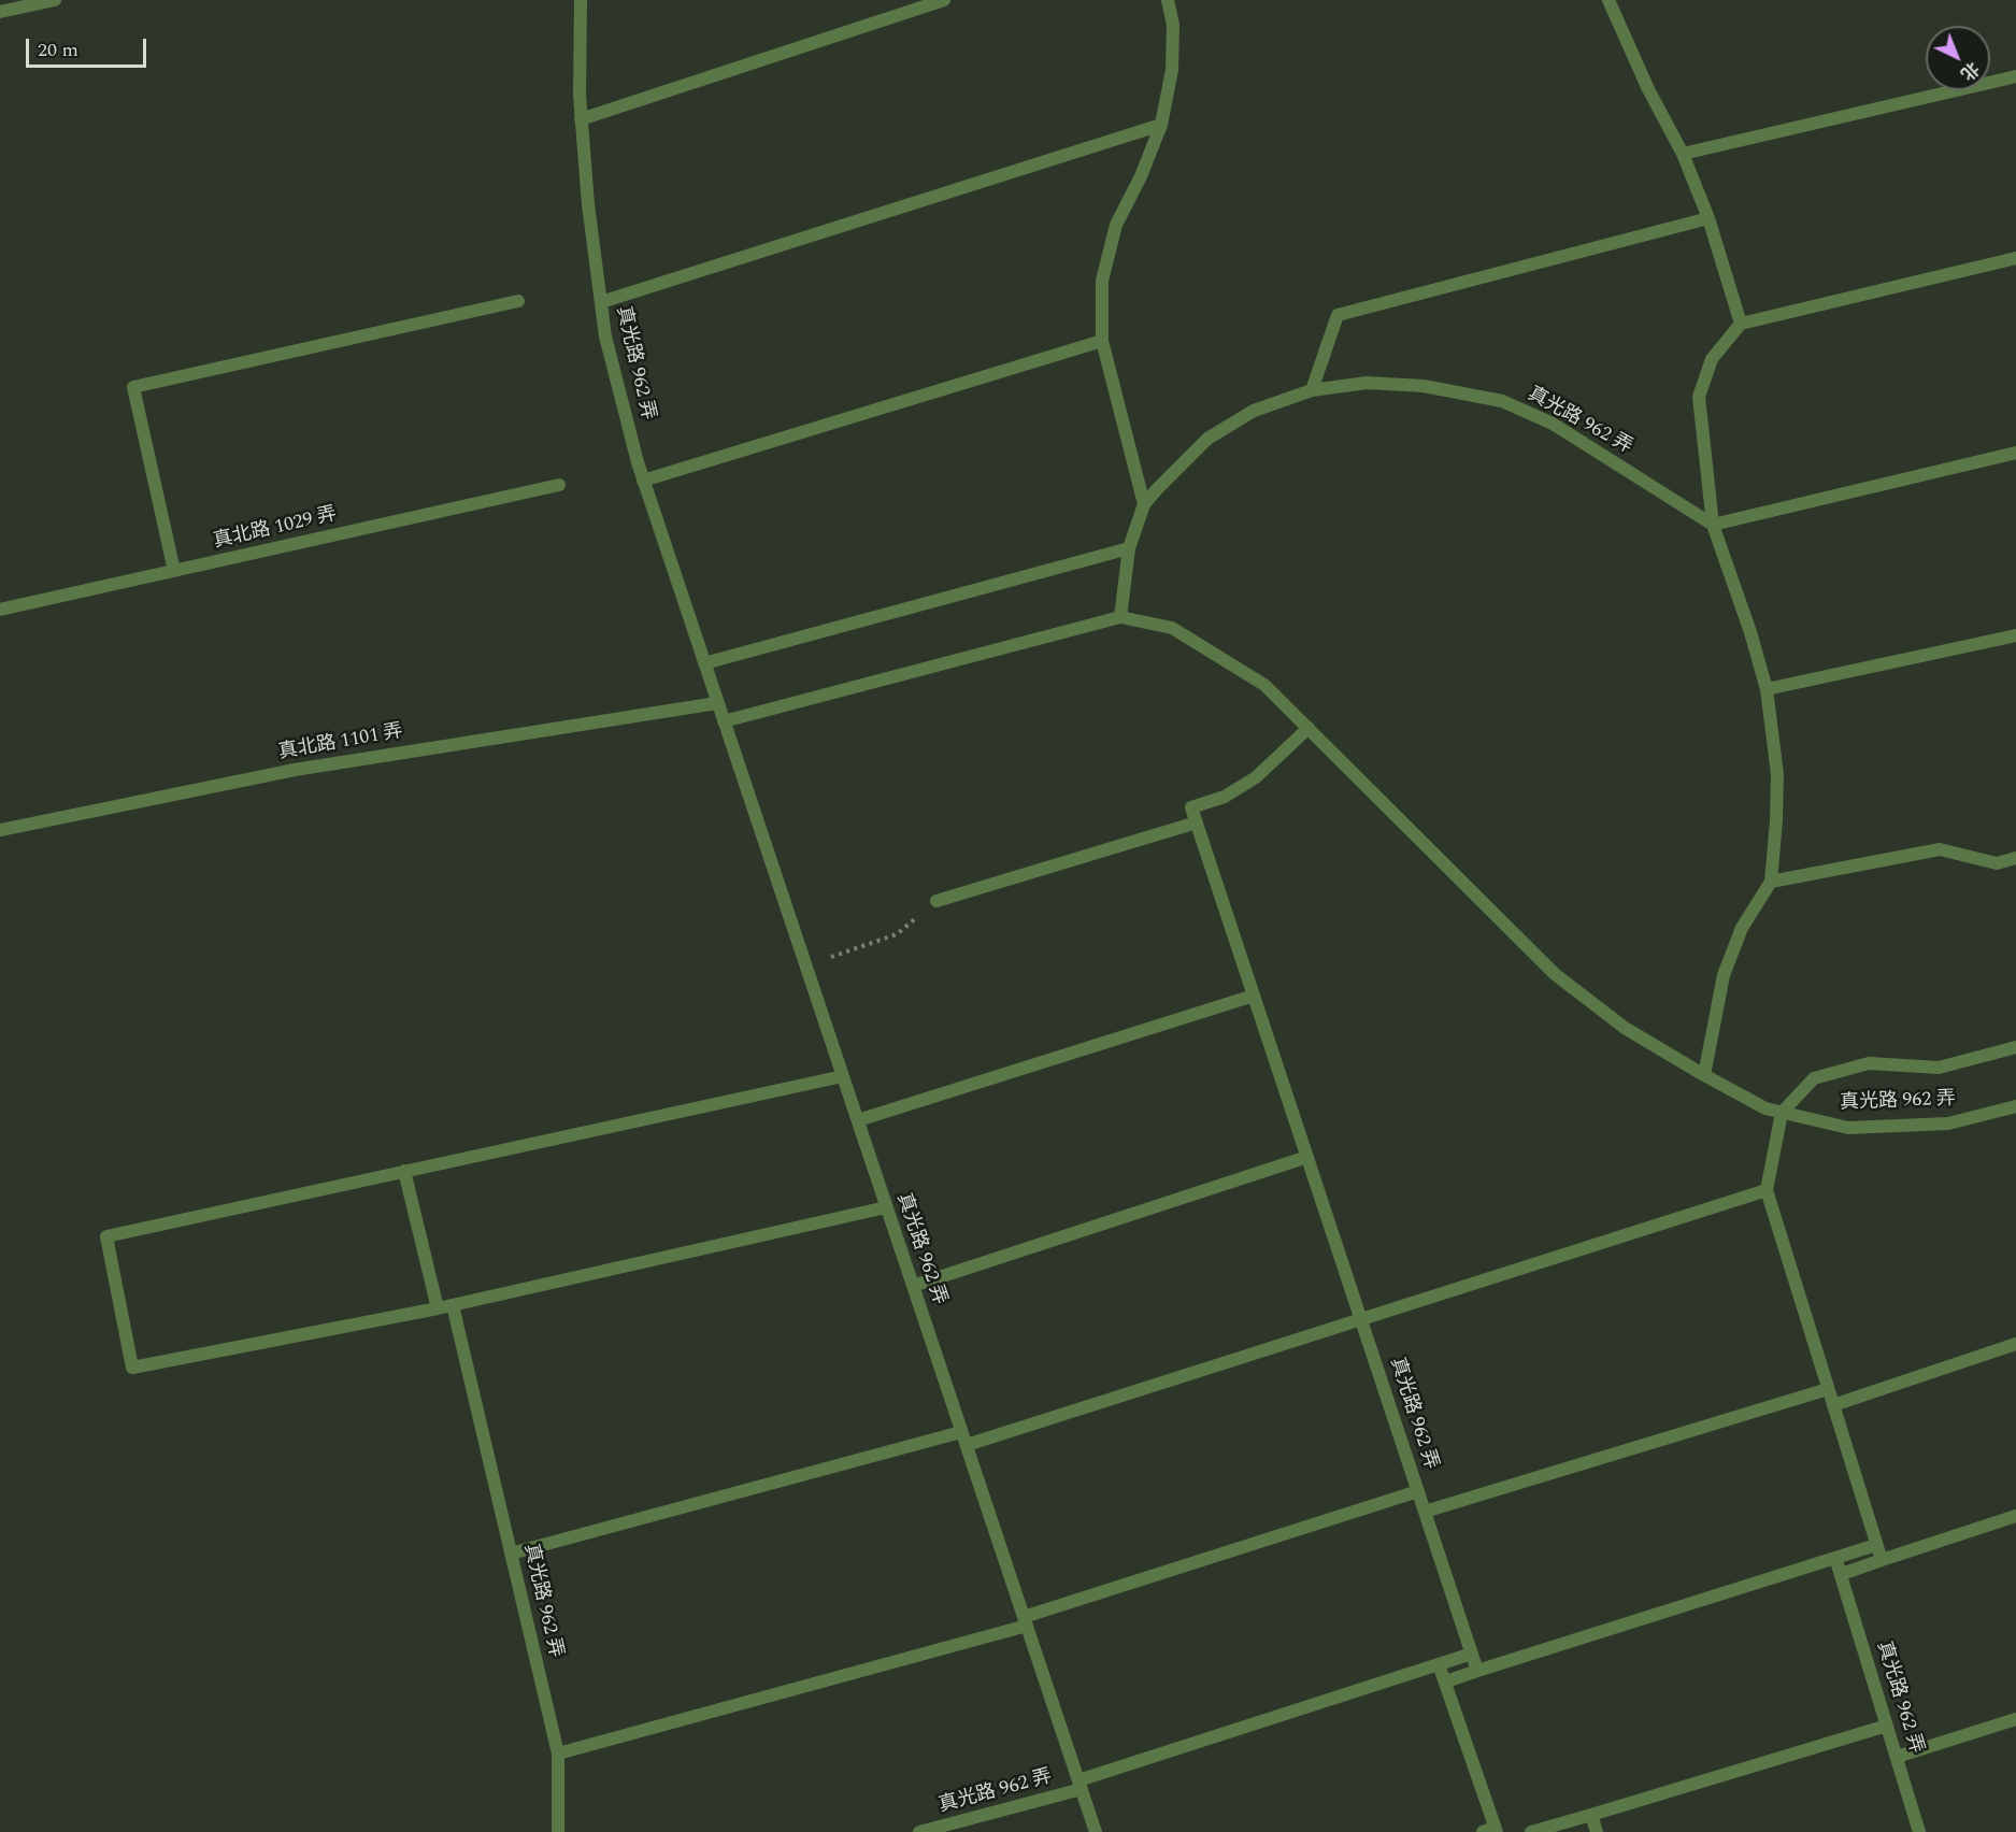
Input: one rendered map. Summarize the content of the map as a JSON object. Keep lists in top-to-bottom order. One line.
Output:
{"streets":{"lane":["真光路 962 弄","真北路 1029 弄","真北路 1101 弄"]},"crossings":[["真光路 962 弄","真北路 1101 弄"]],"scale_bar":"20 m","north":"bottom right"}
